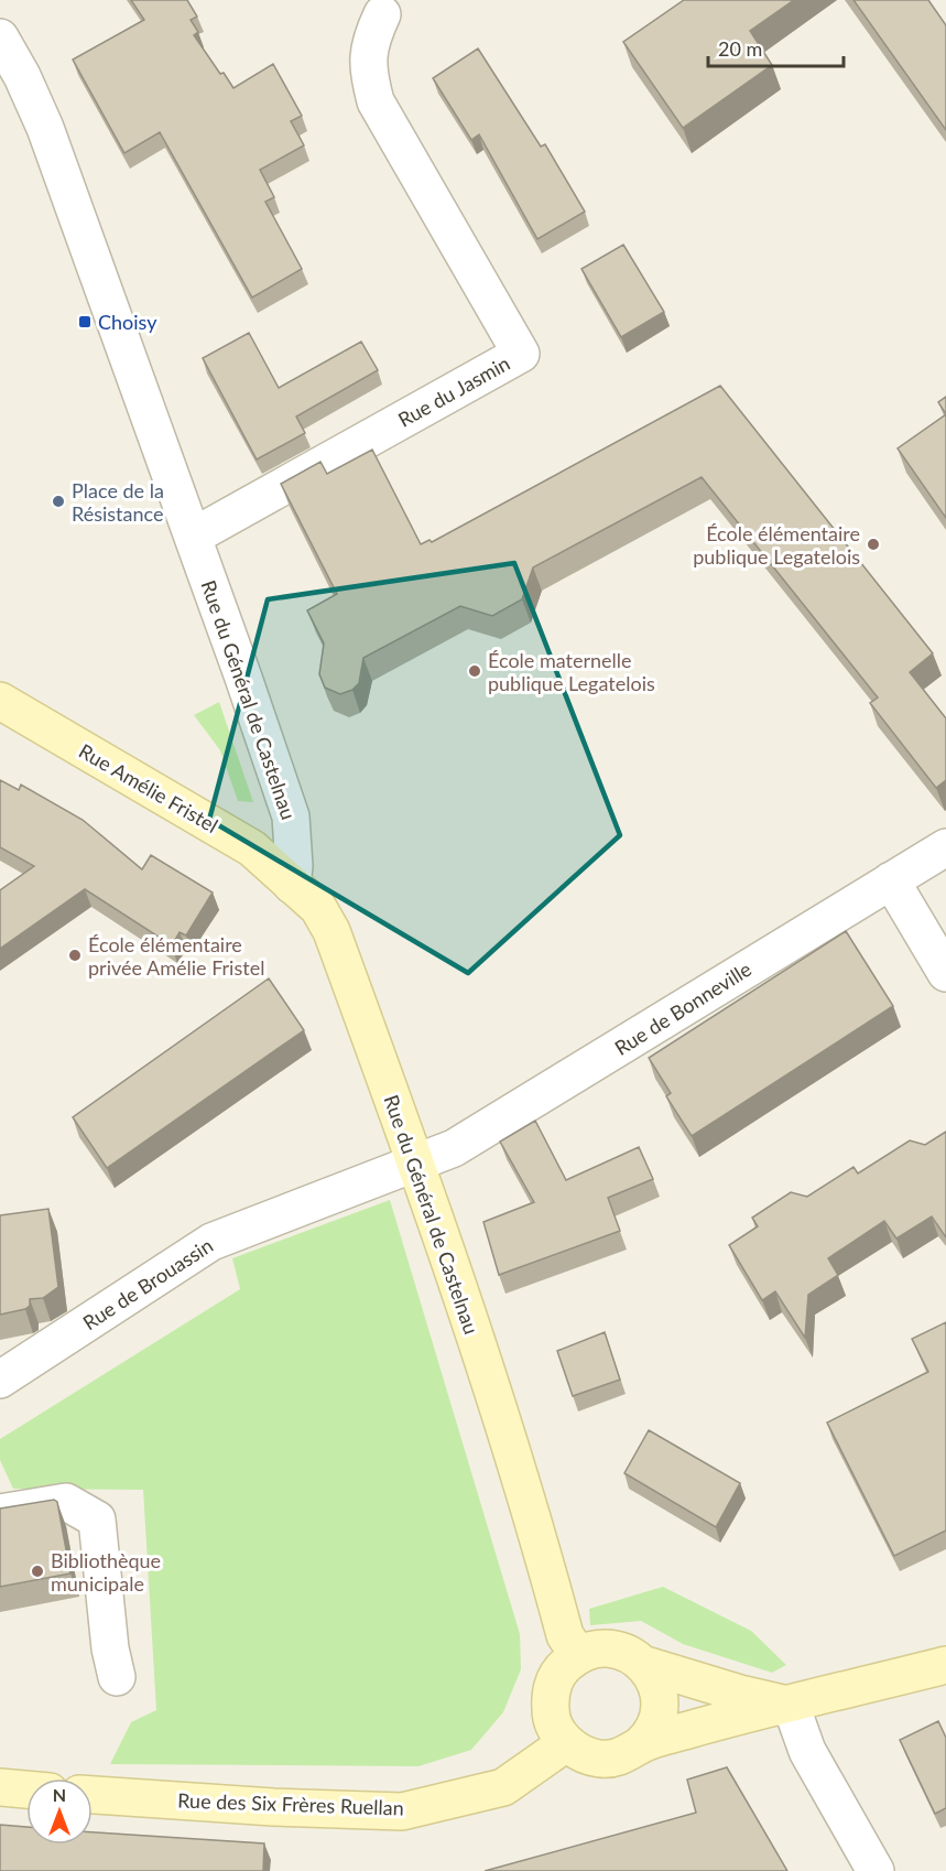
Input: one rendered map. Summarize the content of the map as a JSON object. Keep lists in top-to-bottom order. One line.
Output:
{"streets":{"main road":["Rue du Général de Castelnau","Rue Amélie Fristel","Rue des Six Frères Ruellan"],"street":["Rue du Jasmin","Rue de Bonneville","Rue de Brouassin"]},"crossings":[["Rue du Jasmin","Rue du Général de Castelnau"],["Rue du Général de Castelnau","Rue Amélie Fristel"],["Rue du Général de Castelnau","Rue de Bonneville"],["Rue du Général de Castelnau","Rue de Brouassin"],["Rue du Général de Castelnau","Rue des Six Frères Ruellan"],["Rue de Bonneville","Rue de Brouassin"]],"places":{"transit":["Choisy"],"other":["Place de la Résistance","École élémentaire publique Legatelois","École maternelle publique Legatelois","École élémentaire privée Amélie Fristel","Bibliothèque municipale"]},"scale_bar":"20 m","north":"top"}
